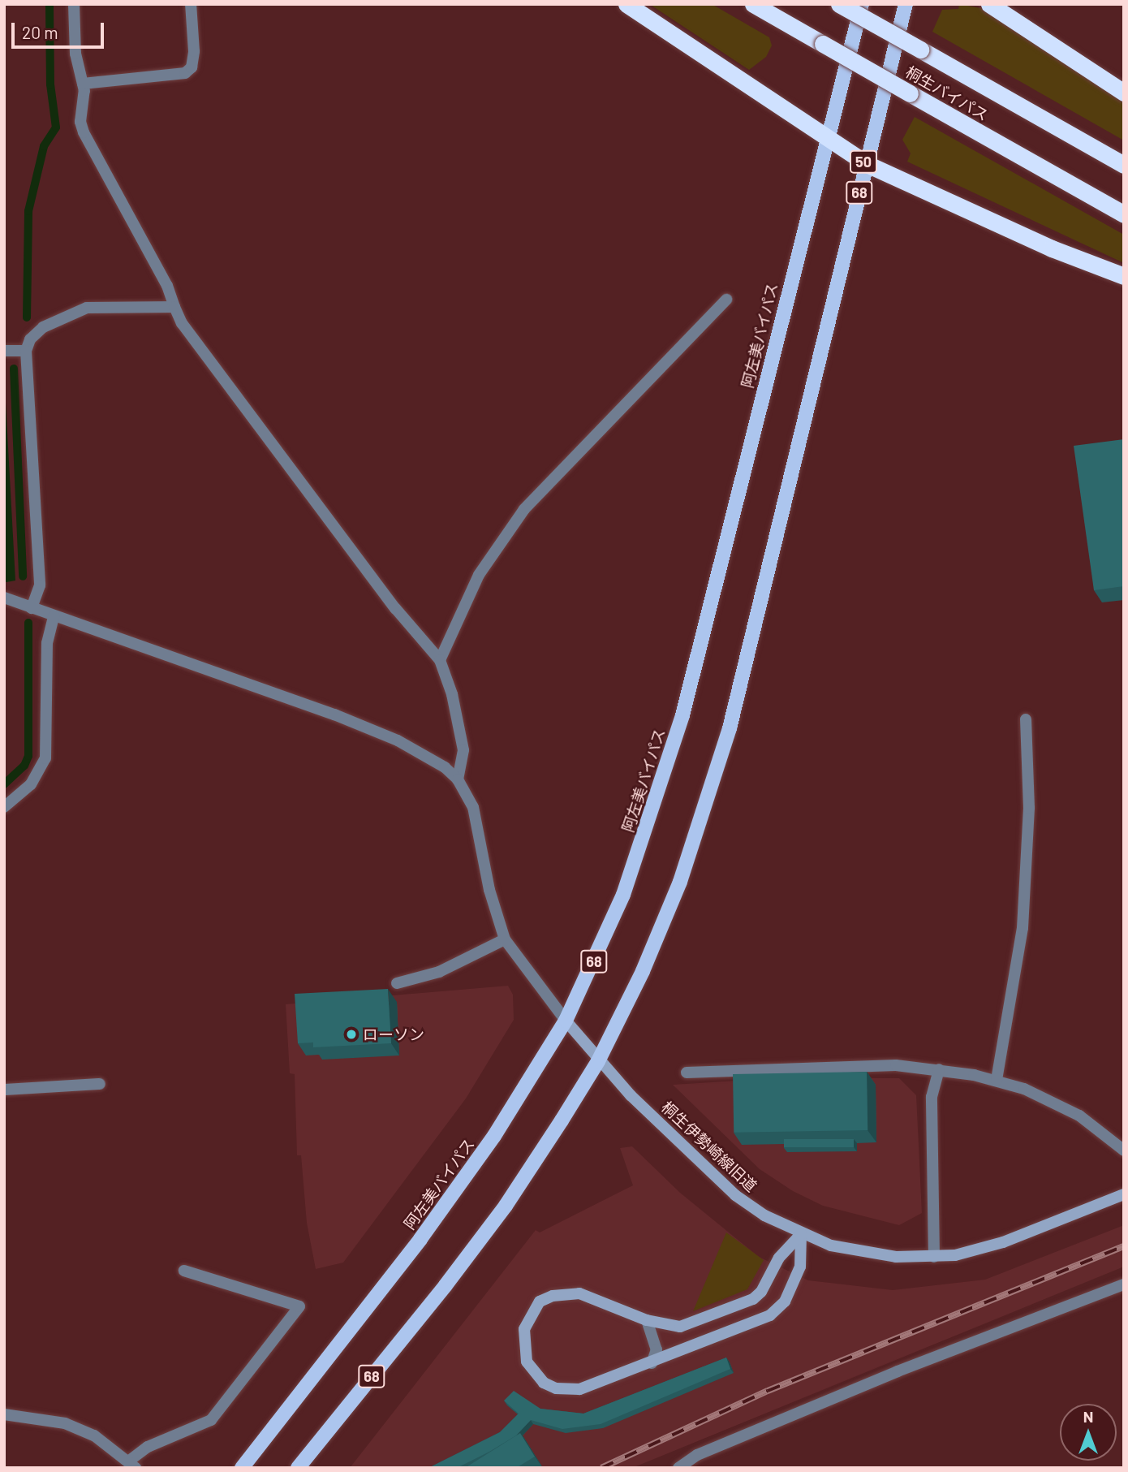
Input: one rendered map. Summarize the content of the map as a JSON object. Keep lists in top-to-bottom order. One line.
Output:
{"streets":{"highway":["桐生バイパス","50"],"main road":["68","阿左美バイパス"],"street":["桐生伊勢崎線旧道"]},"crossings":[["50","68"],["50","阿左美バイパス"],["68","桐生伊勢崎線旧道"],["阿左美バイパス","桐生伊勢崎線旧道"]],"places":["ローソン"],"scale_bar":"20 m","north":"top"}
